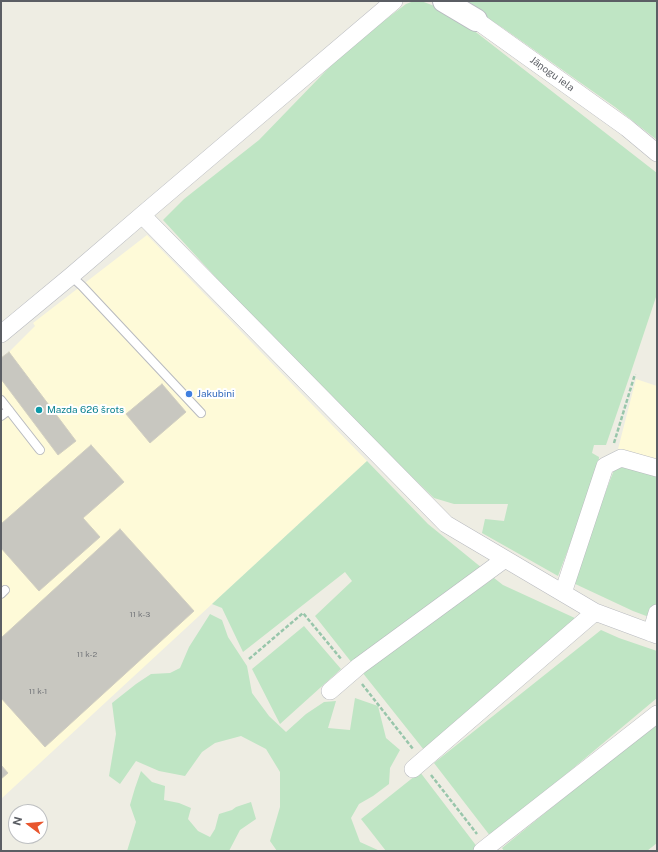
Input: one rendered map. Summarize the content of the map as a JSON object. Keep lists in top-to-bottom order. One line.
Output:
{"streets":{"street":["Jāņogu iela"]},"places":["Jakubini","Mazda 626 šrots"],"house_numbers":["11 k-3","11 k-2","11 k-1"],"north":"left"}
